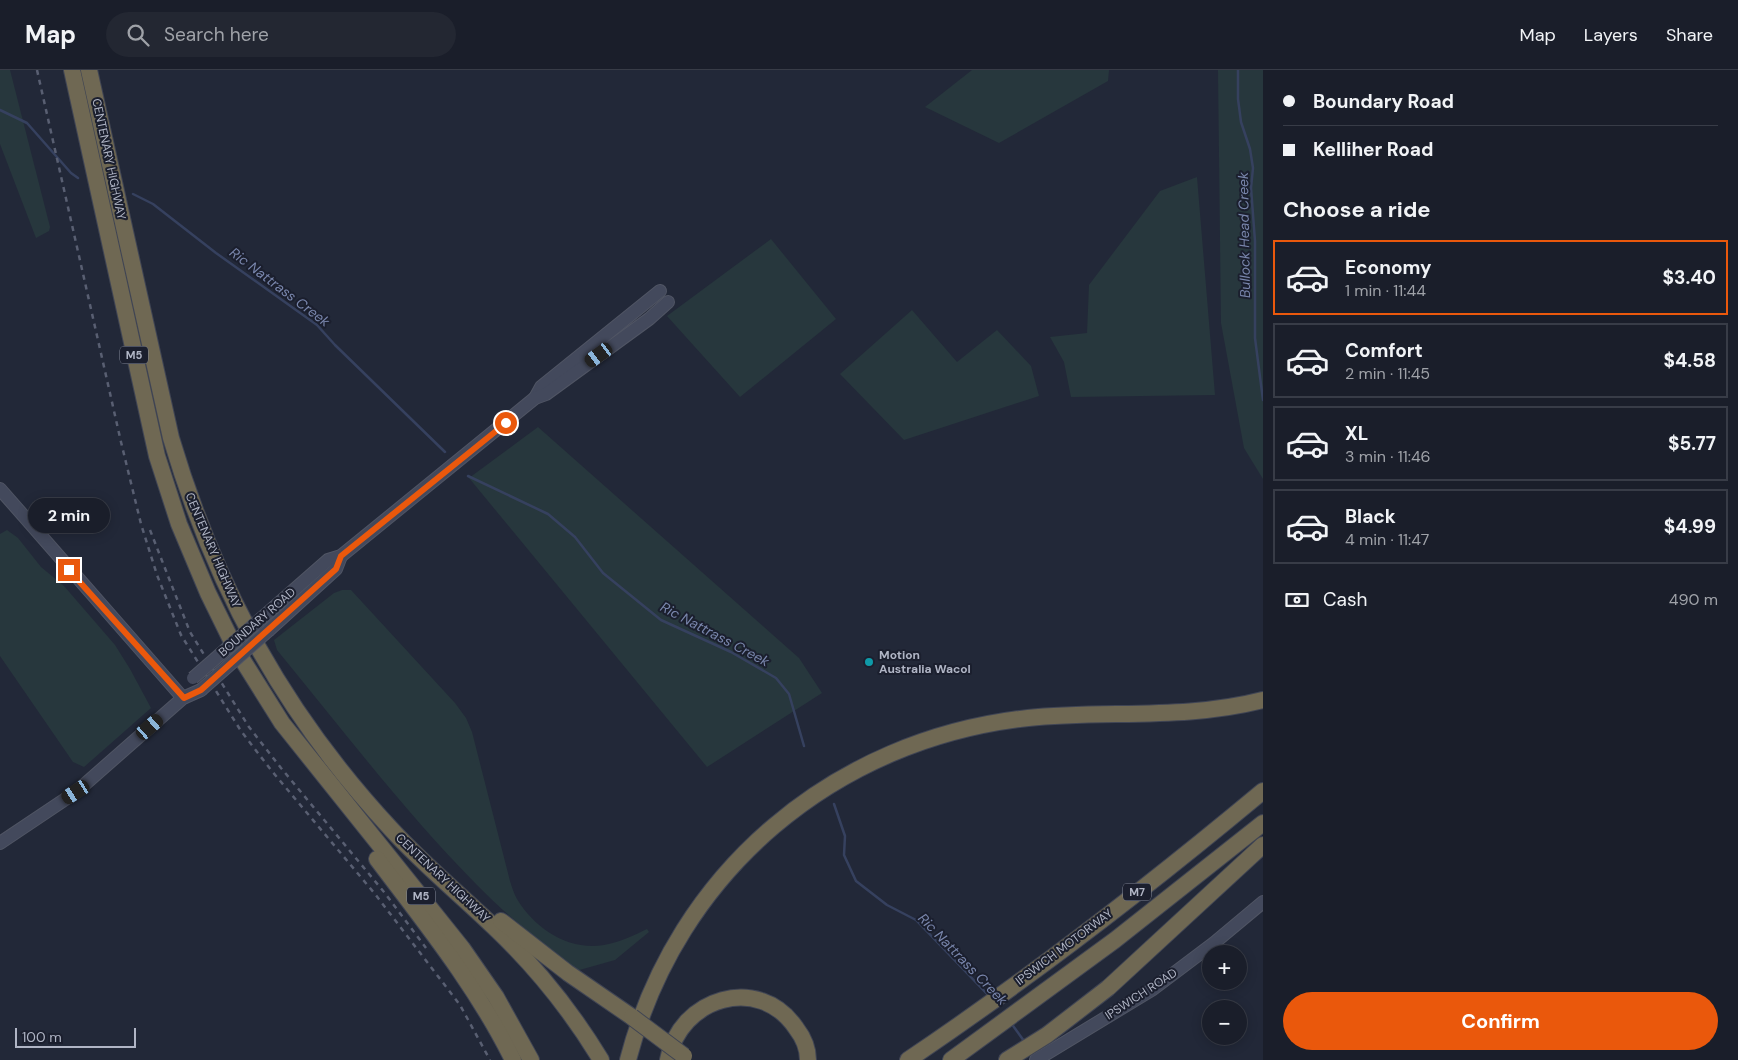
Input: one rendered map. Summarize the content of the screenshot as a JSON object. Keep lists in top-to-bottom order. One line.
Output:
{"streets":{"highway":["CENTENARY HIGHWAY","M5","M7","IPSWICH MOTORWAY"],"street":["BOUNDARY ROAD","IPSWICH ROAD"]},"water":["Bullock Head Creek","Ric Nattrass Creek"],"places":["Motion Australia Wacol"],"scale_bar":"100 m","page":{"header":"Map","search":"Search here","nav":["Map","Layers","Share"],"banner":["Boundary Road","Kelliher Road"],"heading":"Choose a ride","list":[{"name":"Economy","note":"1 min · 11:44","value":"$3.40"},{"name":"Comfort","note":"2 min · 11:45","value":"$4.58"},{"name":"XL","note":"3 min · 11:46","value":"$5.77"},{"name":"Black","note":"4 min · 11:47","value":"$4.99"}],"bubble":"2 min","pay":["Cash","490 m"],"map_buttons":["+","−"],"buttons":"Confirm","scale":"100 m"}}
